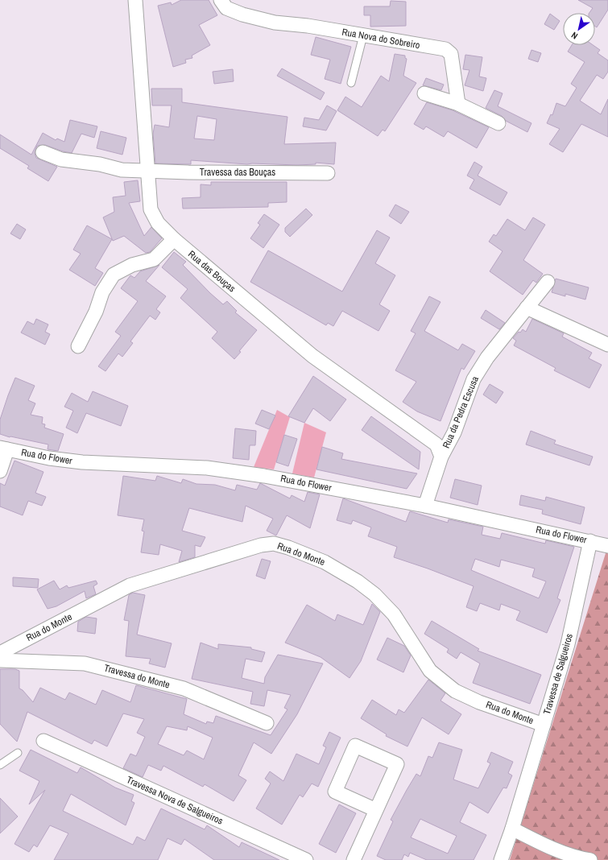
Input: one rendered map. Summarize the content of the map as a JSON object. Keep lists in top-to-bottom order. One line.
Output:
{"streets":{"street":["Rua Nova do Sobreiro","Travessa das Bouças","Rua das Bouças","Rua da Pedra Escusa","Rua do Flower","Rua do Monte","Travessa de Salgueiros","Travessa do Monte","Travessa Nova de Salgueiros"]},"crossings":[["Travessa das Bouças","Rua das Bouças"],["Rua das Bouças","Rua da Pedra Escusa"],["Rua da Pedra Escusa","Rua do Flower"],["Rua do Flower","Travessa de Salgueiros"],["Rua do Monte","Travessa de Salgueiros"]],"north":"bottom left"}
